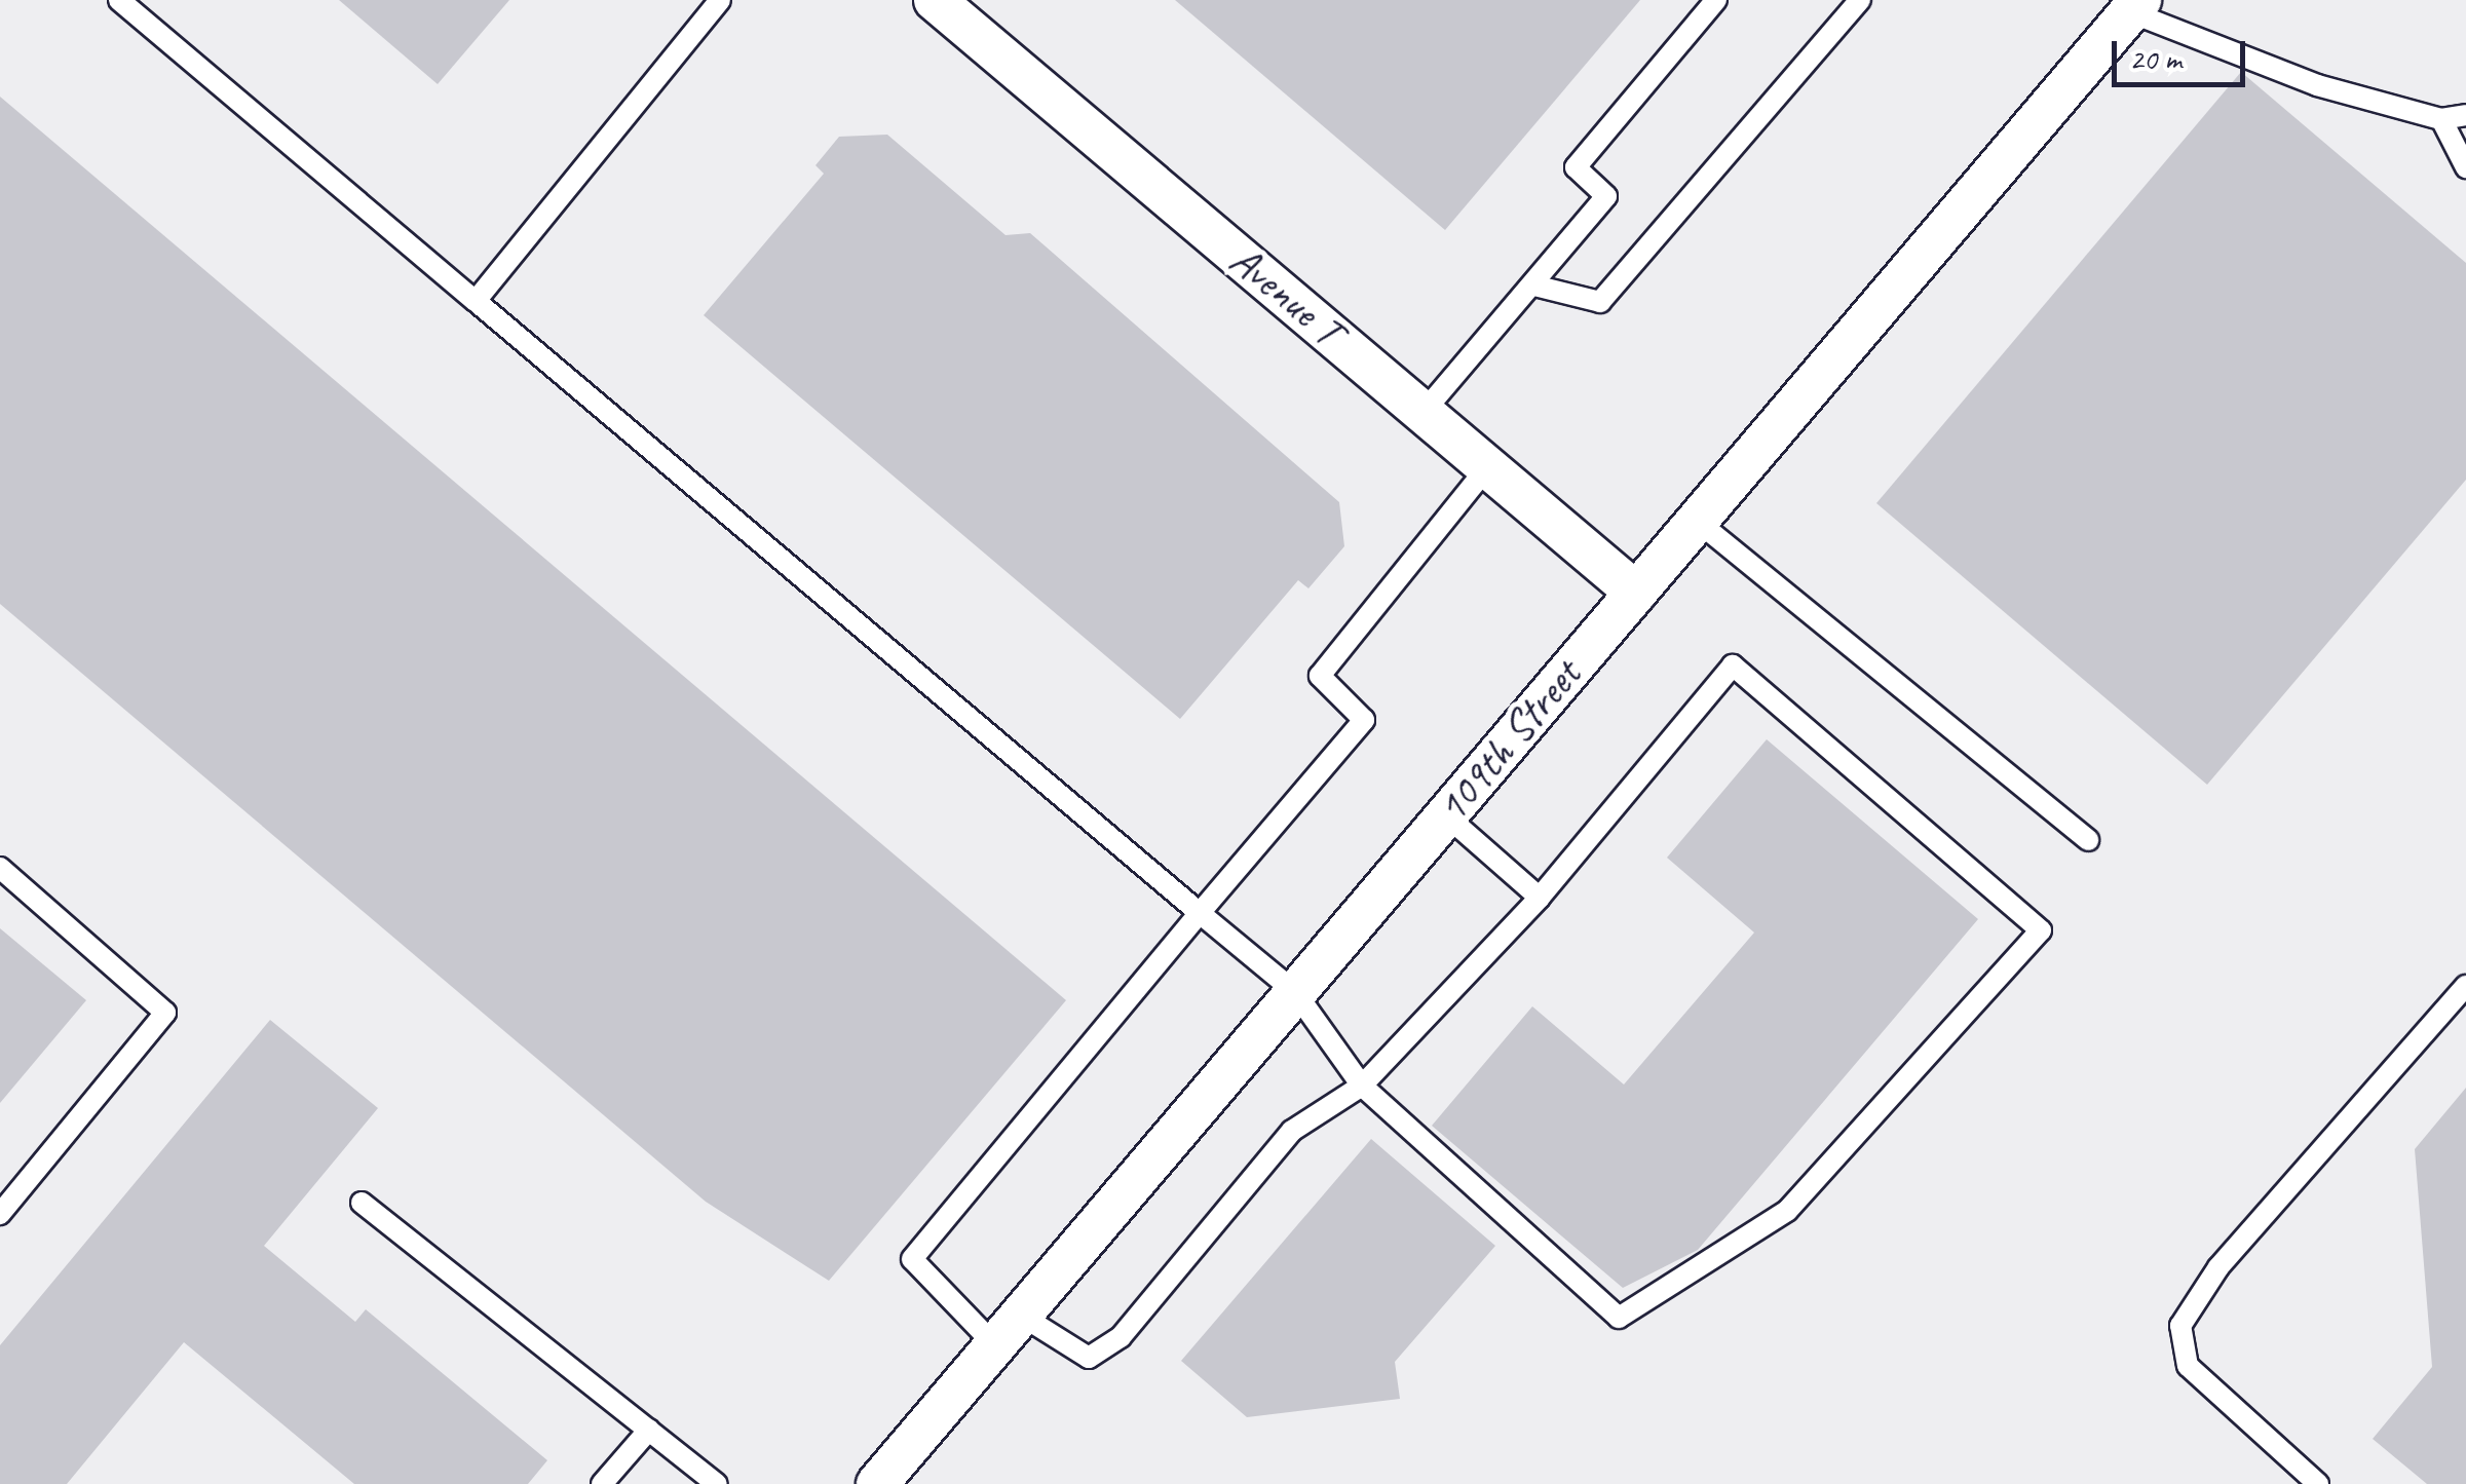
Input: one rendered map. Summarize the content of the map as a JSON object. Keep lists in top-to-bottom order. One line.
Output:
{"streets":{"street":["Avenue T","109th Street"]},"crossings":[["Avenue T","109th Street"]],"scale_bar":"20 m"}
